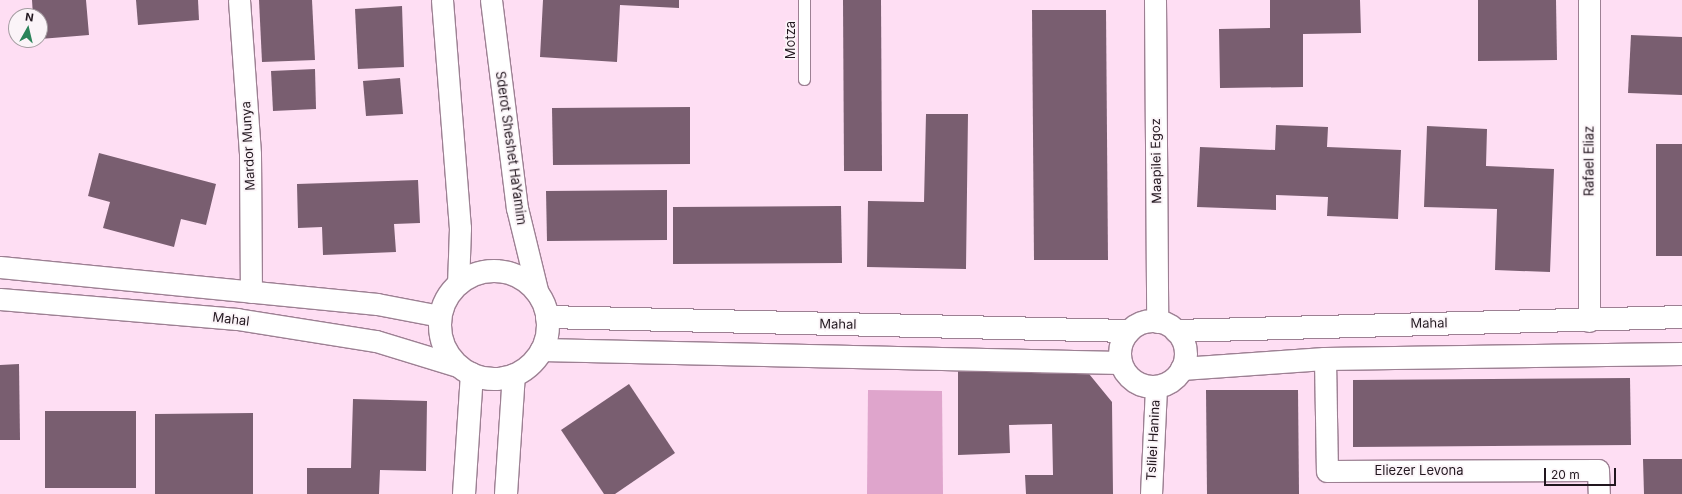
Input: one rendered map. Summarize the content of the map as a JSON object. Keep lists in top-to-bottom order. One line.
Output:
{"streets":{"street":["Mardor Munya","Sderot Sheshet HaYamim","Maapilei Egoz","Rafael Eliaz","Mahal","Tslilei Hanina","Eliezer Levona"],"lane":["Motza"]},"crossings":[["Sderot Sheshet HaYamim","Mahal"],["Maapilei Egoz","Mahal"],["Maapilei Egoz","Tslilei Hanina"],["Rafael Eliaz","Mahal"],["Mahal","Tslilei Hanina"]],"scale_bar":"20 m","north":"top"}
